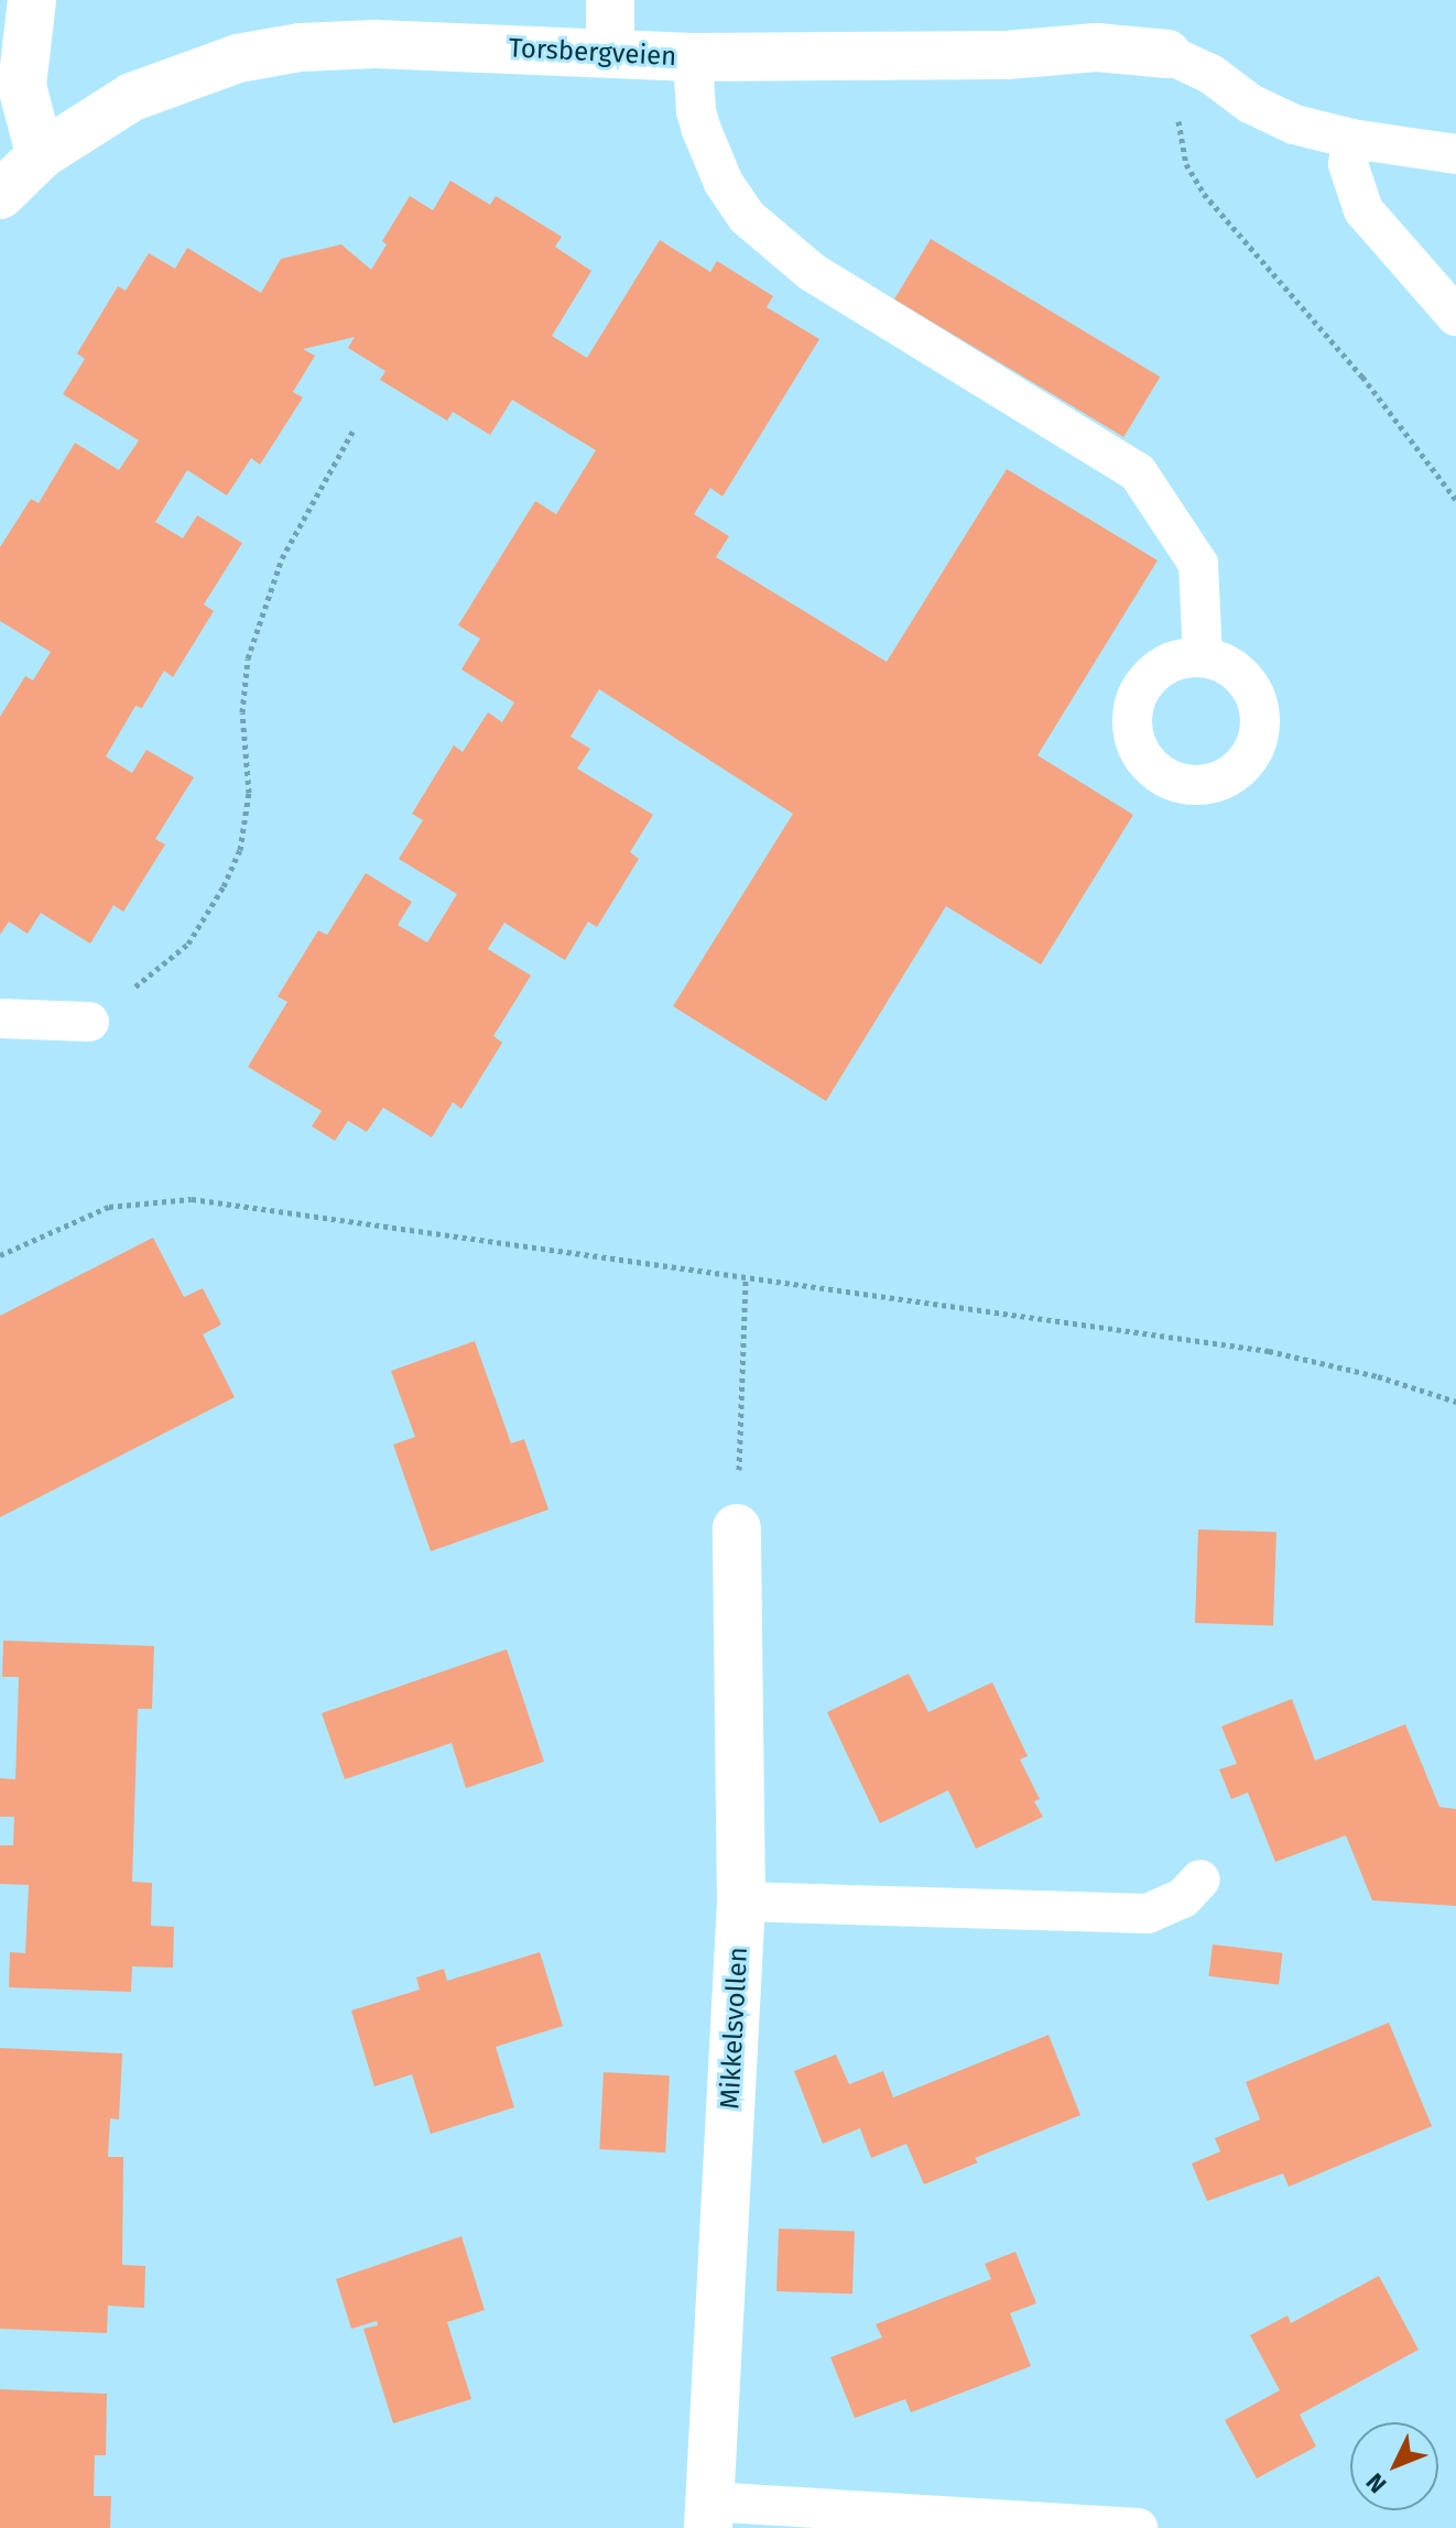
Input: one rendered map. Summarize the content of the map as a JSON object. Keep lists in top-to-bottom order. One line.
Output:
{"streets":{"street":["Torsbergveien","Mikkelsvollen"]},"north":"bottom left"}
